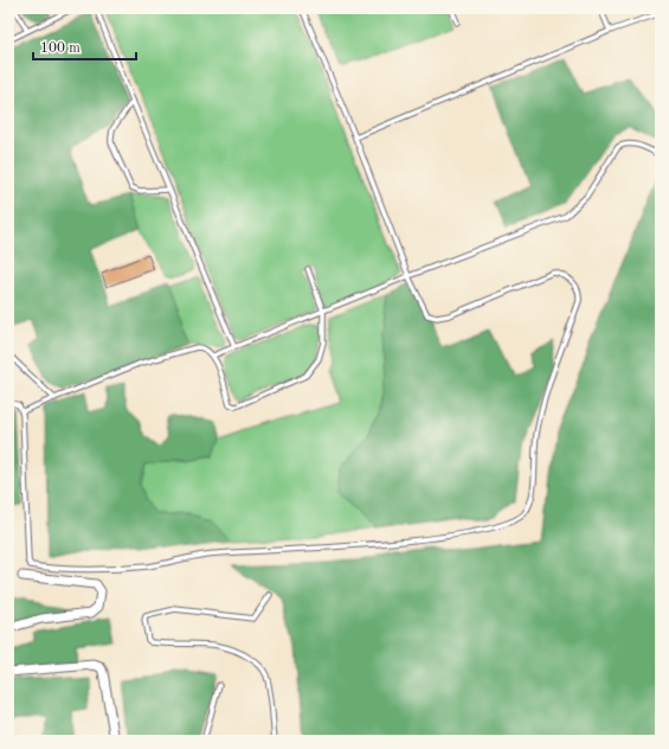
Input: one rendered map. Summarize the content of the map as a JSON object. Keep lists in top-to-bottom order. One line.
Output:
{"scale_bar":"100 m"}
